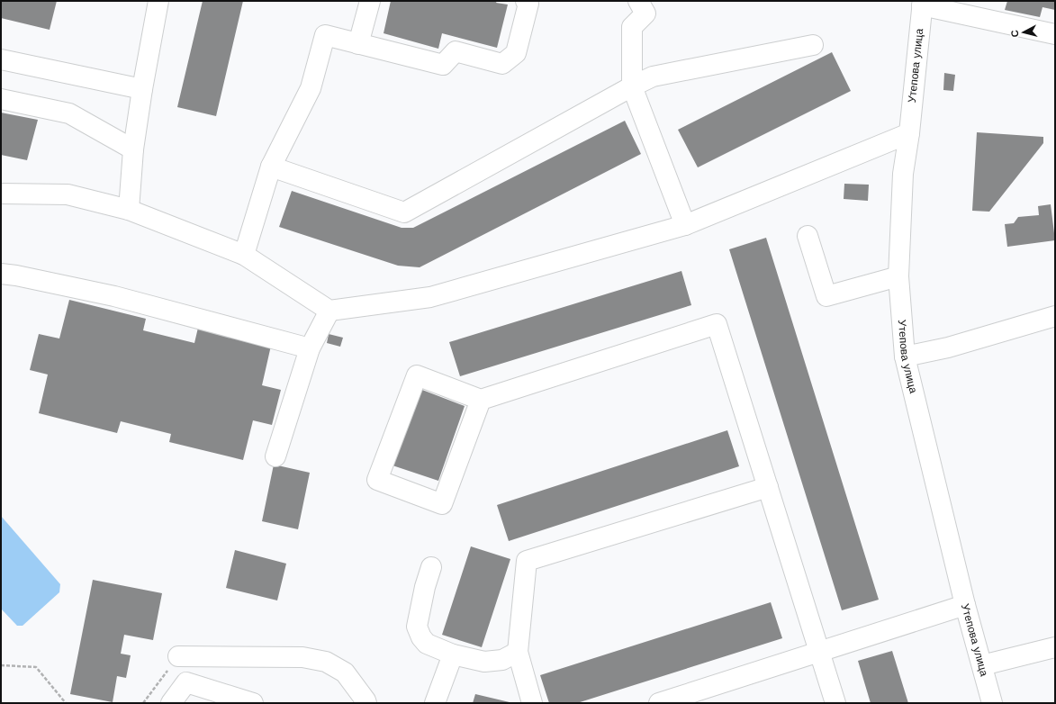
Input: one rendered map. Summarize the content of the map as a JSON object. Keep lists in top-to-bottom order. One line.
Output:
{"streets":{"street":["Утепова улица"]},"north":"left"}
